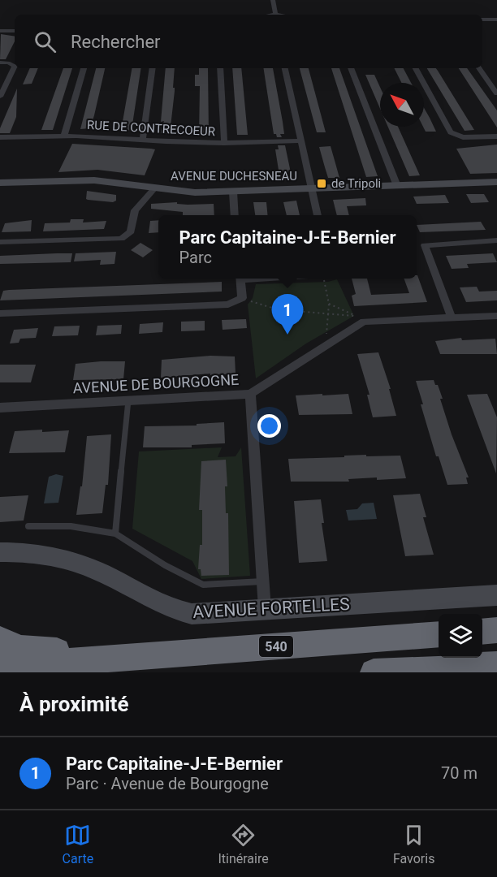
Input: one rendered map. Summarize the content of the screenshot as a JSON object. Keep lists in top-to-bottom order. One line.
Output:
{"streets":{"highway":["540"],"street":["RUE DE CONTRECOEUR","AVENUE DUCHESNEAU","AVENUE DE BOURGOGNE","AVENUE FORTELLES"]},"places":{"transit":["de Tripoli"]},"north":"top left","page":{"search":"Rechercher","popup":["Parc Capitaine-J-E-Bernier","Parc"],"pins":"1","heading":"À proximité","list":[{"mark":"1","name":"Parc Capitaine-J-E-Bernier","note":"Parc · Avenue de Bourgogne","value":"70 m"}],"nav":["Carte","Itinéraire","Favoris"]}}
